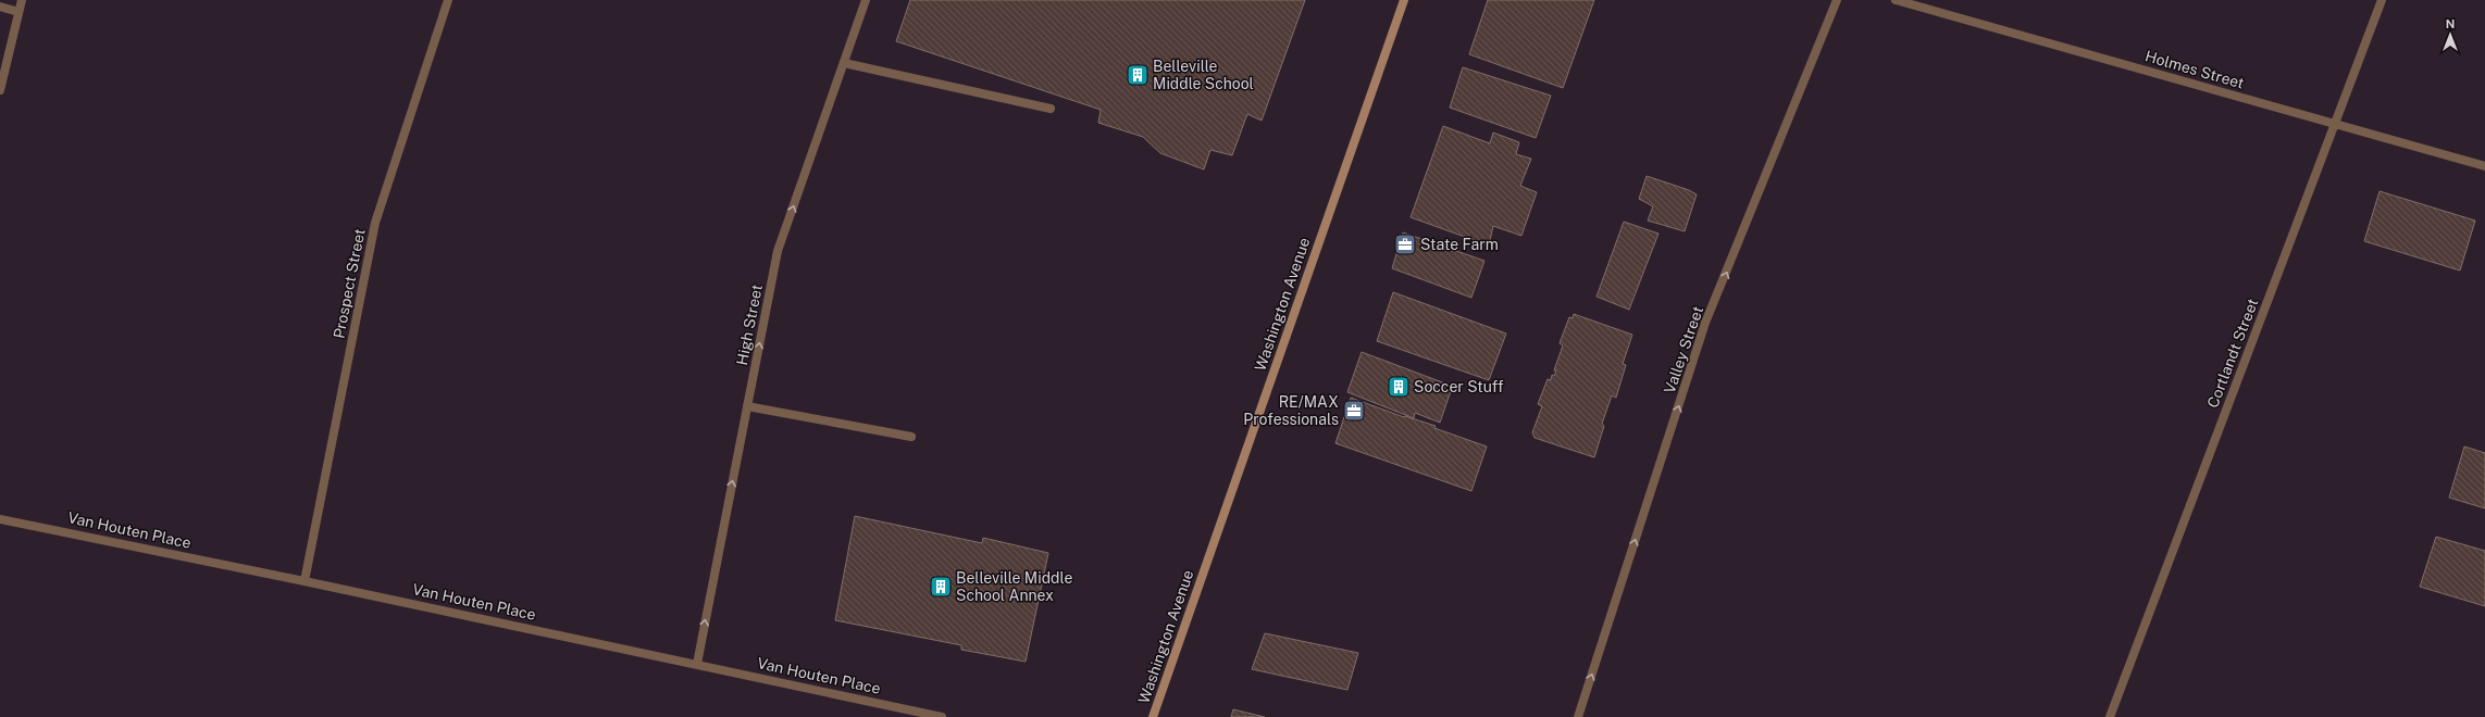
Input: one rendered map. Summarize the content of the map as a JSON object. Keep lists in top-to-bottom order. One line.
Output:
{"streets":{"main road":["Washington Avenue"],"street":["Holmes Street","Prospect Street","High Street","Valley Street","Cortlandt Street","Van Houten Place"]},"crossings":[["Holmes Street","Cortlandt Street"],["Prospect Street","Van Houten Place"],["High Street","Van Houten Place"]],"one_way":["High Street","Valley Street"],"places":{"building":["Belleville Middle School","Soccer Stuff","Belleville Middle School Annex"],"office":["State Farm","RE/MAX Professionals"]},"north":"top"}
